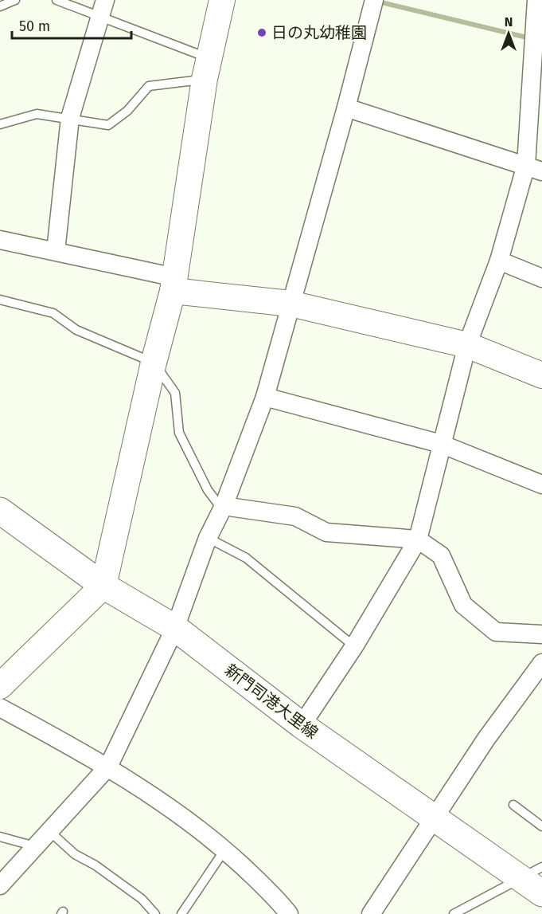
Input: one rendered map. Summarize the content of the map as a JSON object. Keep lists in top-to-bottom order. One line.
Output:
{"streets":{"main road":["新門司港大里線"]},"places":["日の丸幼稚園"],"scale_bar":"50 m","north":"top"}
